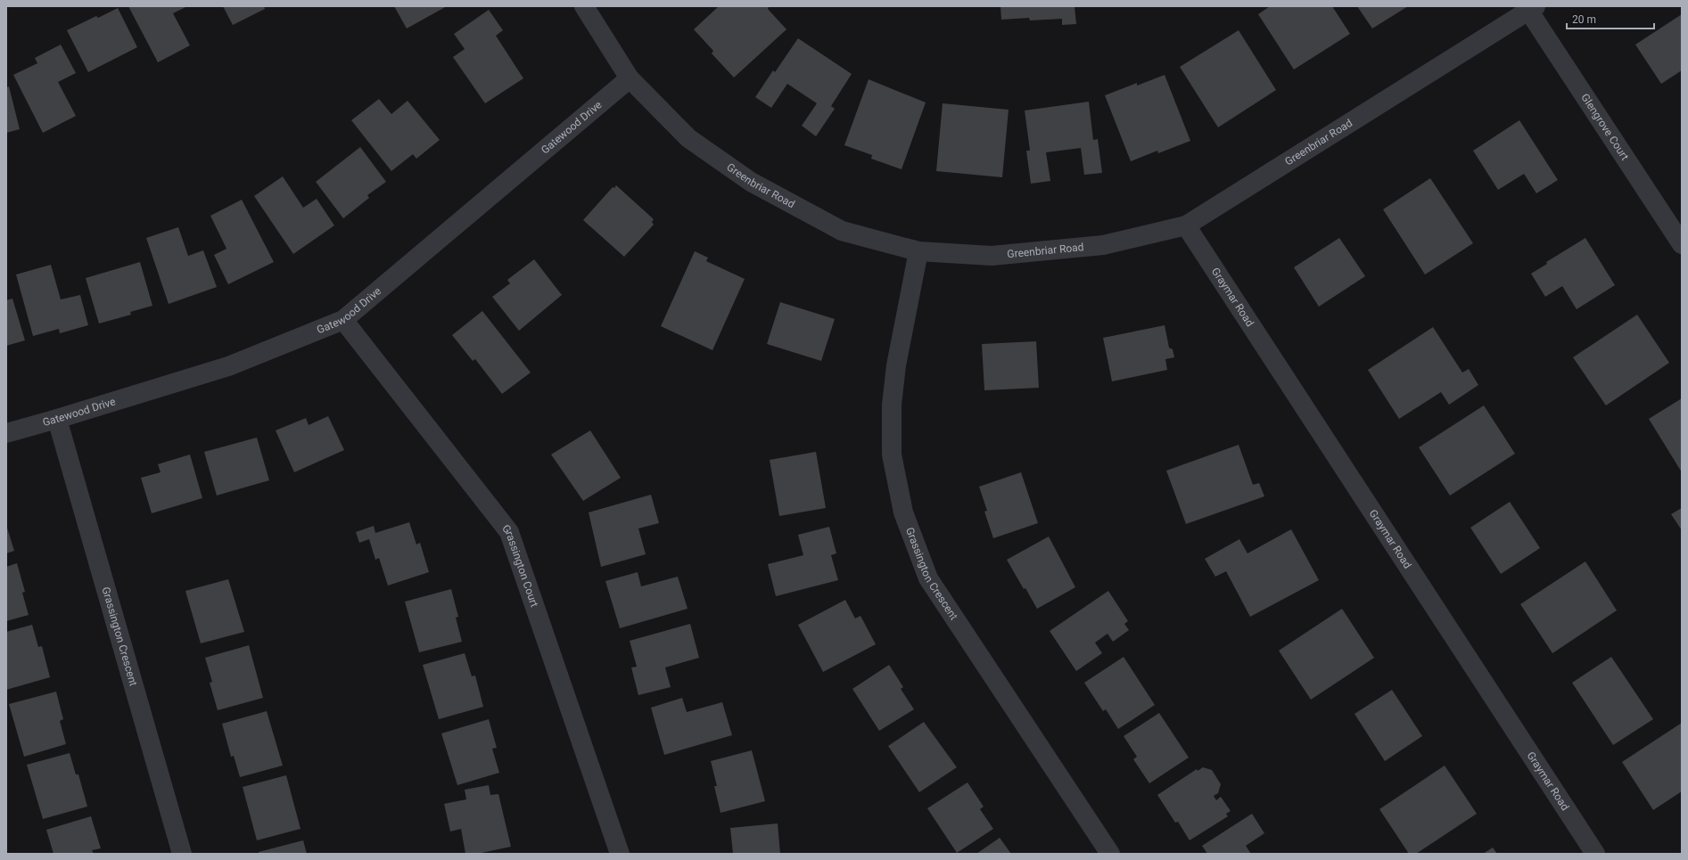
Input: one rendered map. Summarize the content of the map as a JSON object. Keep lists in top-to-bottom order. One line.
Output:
{"streets":{"street":["Gatewood Drive","Glengrove Court","Greenbriar Road","Graymar Road","Grassington Court","Grassington Crescent"]},"crossings":[["Gatewood Drive","Greenbriar Road"],["Gatewood Drive","Grassington Court"],["Gatewood Drive","Grassington Crescent"],["Glengrove Court","Greenbriar Road"],["Greenbriar Road","Graymar Road"],["Greenbriar Road","Grassington Crescent"]],"scale_bar":"20 m"}
